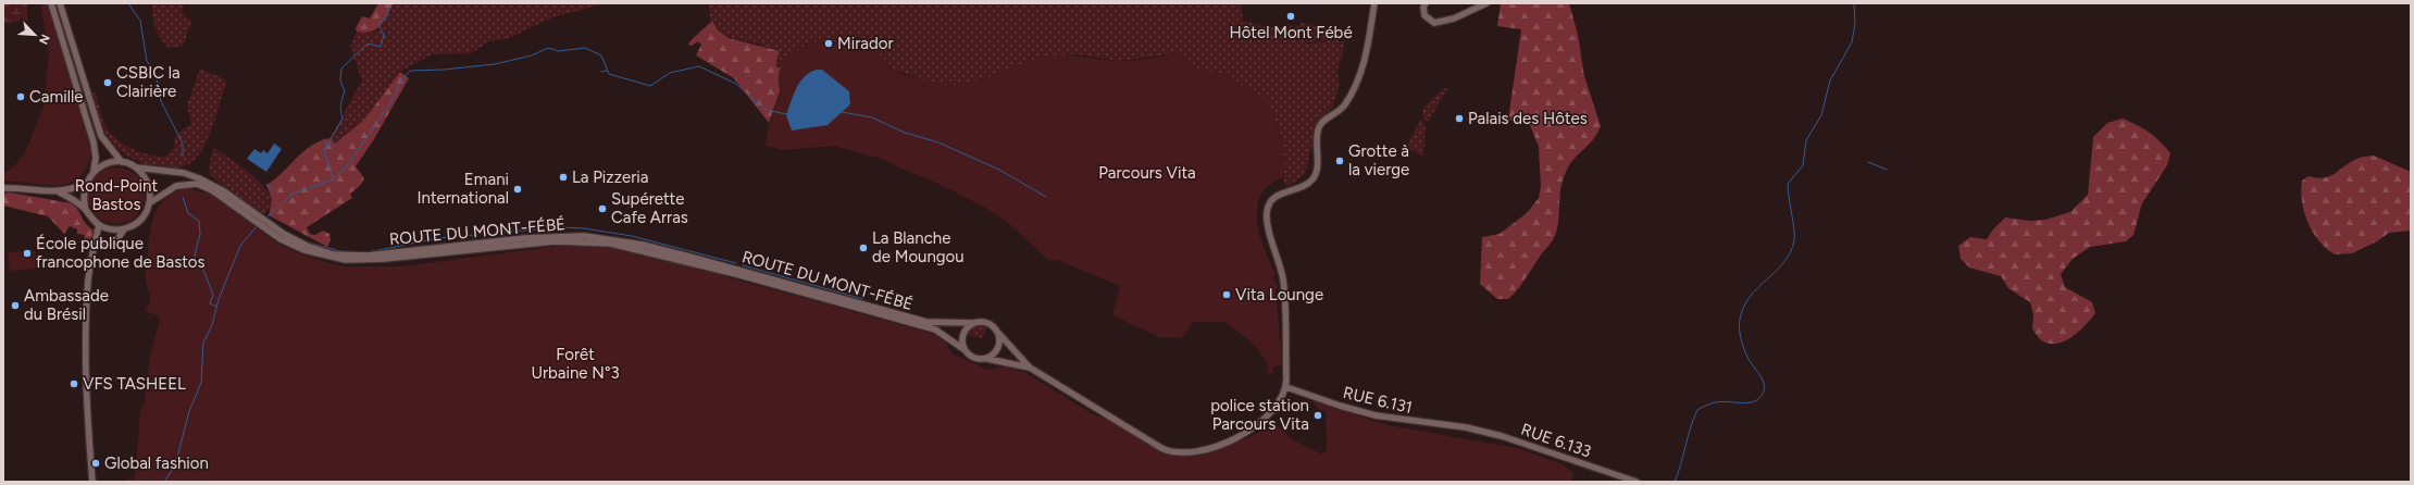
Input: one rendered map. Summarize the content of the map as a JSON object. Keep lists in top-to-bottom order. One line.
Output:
{"streets":{"street":["ROUTE DU MONT-FÉBÉ","RUE 6.131","RUE 6.133"]},"crossings":[["RUE 6.131","RUE 6.133"]],"parks":["Parcours Vita","Rond-Point Bastos","Forêt Urbaine N°3"],"places":["Hôtel Mont Fébé","Mirador","CSBIC la Clairière","Camille","Palais des Hôtes","Grotte à la vierge","La Pizzeria","Emani International","Supérette Cafe Arras","La Blanche de Moungou","École publique francophone de Bastos","Vita Lounge","Ambassade du Brésil","VFS TASHEEL","police station Parcours Vita","Global fashion"],"north":"bottom right"}
